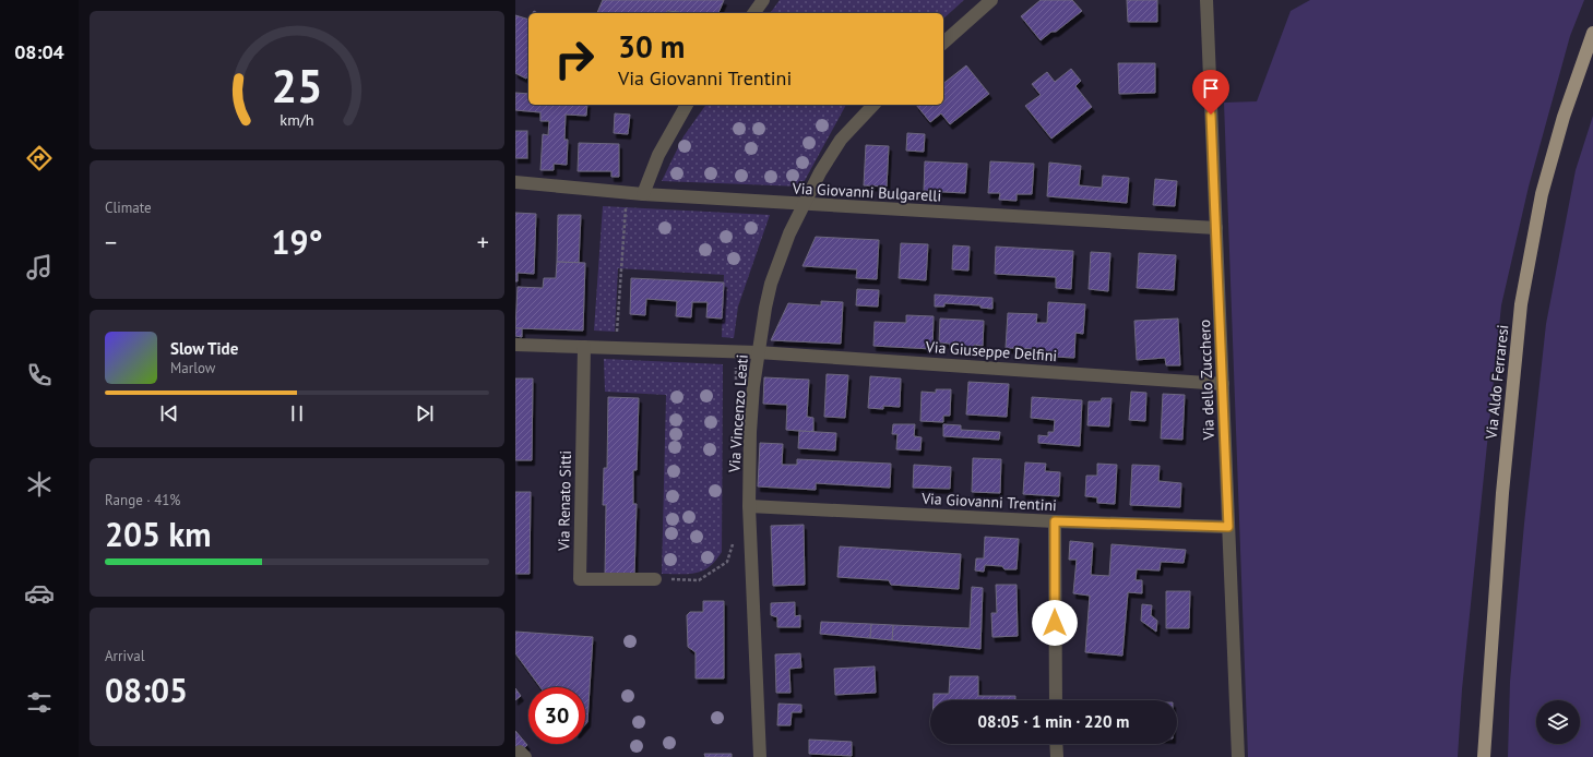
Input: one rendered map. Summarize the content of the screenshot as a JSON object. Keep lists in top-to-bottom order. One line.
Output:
{"streets":{"main road":["Via Aldo Ferraresi"],"street":["Via Giovanni Bulgarelli","Via Giuseppe Delfini","Via dello Zucchero","Via Vincenzo Leati","Via Renato Sitti","Via Giovanni Trentini"]},"crossings":[["Via Giovanni Bulgarelli","Via dello Zucchero"],["Via Giovanni Bulgarelli","Via Vincenzo Leati"],["Via Giuseppe Delfini","Via dello Zucchero"],["Via Giuseppe Delfini","Via Vincenzo Leati"],["Via dello Zucchero","Via Giovanni Trentini"],["Via Vincenzo Leati","Via Giovanni Trentini"]],"page":{"tabs":"08:04","turn":["30 m","Via Giovanni Trentini"],"tile":["Climate",["Range · 41%","205 km"],["Arrival","08:05"]],"heat":["−","19°","+"],"song":["Slow Tide","Marlow"],"limit":"30","trip":"08:05 · 1 min · 220 m","gauge":["25","km/h"]}}
